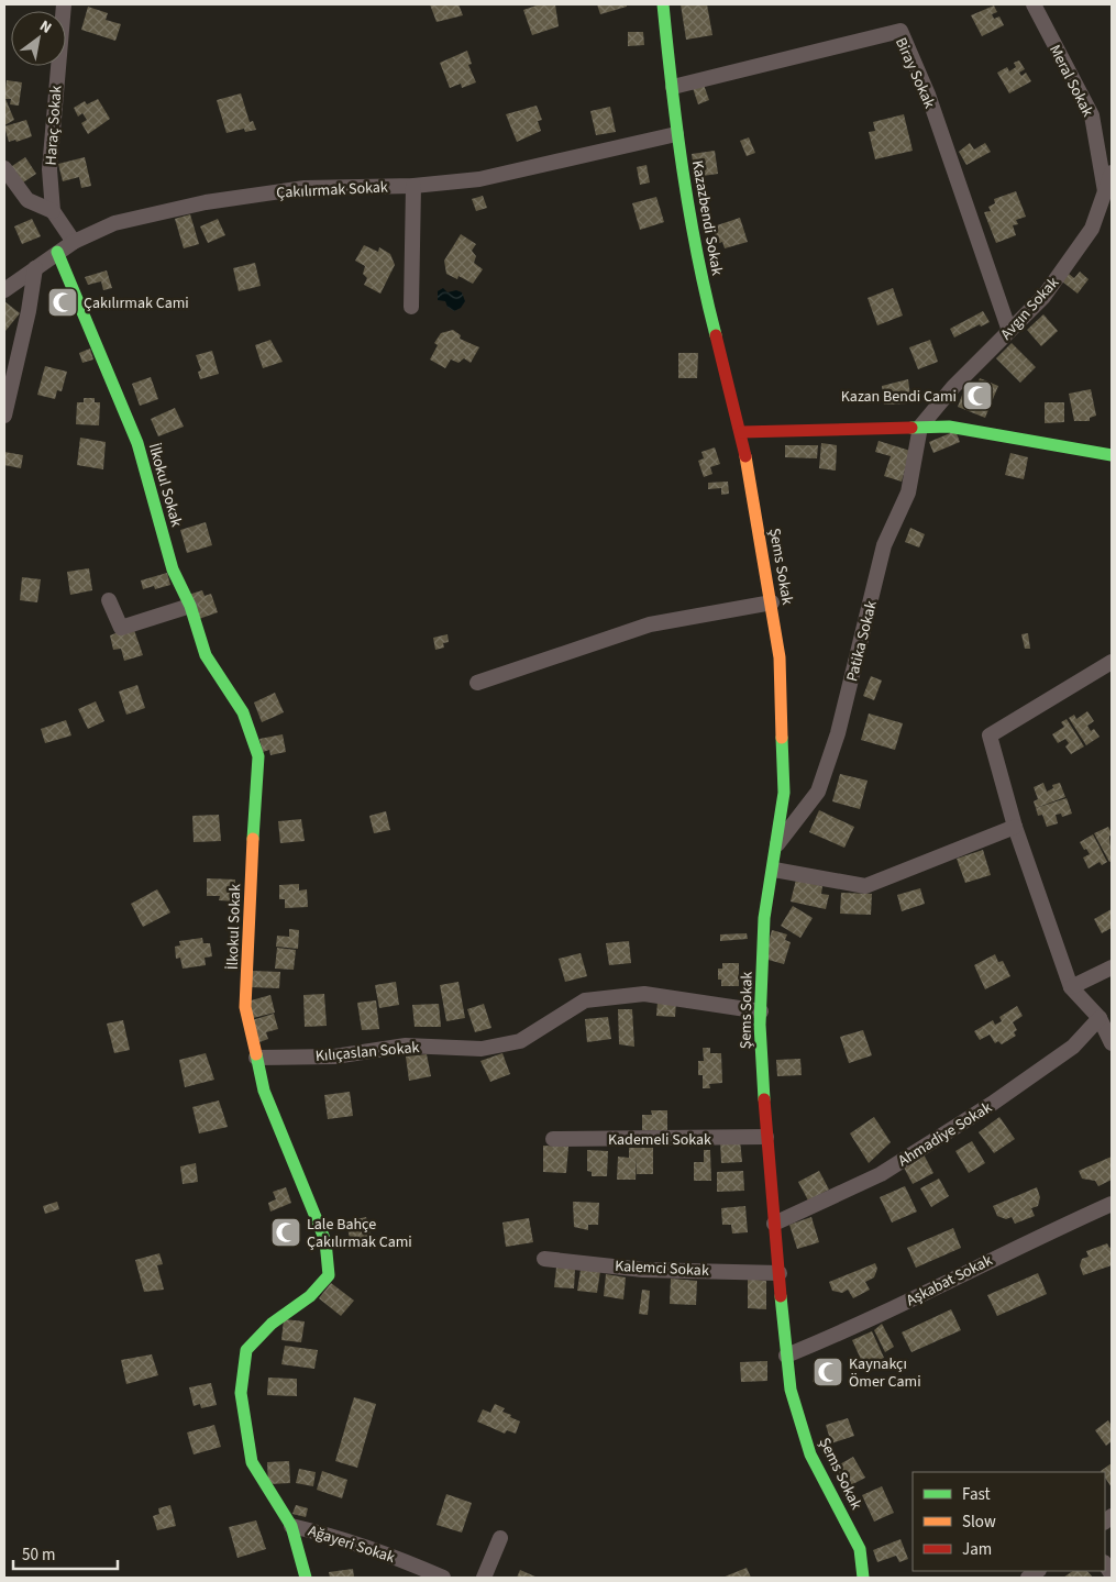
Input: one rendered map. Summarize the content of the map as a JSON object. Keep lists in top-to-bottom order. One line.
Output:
{"streets":{"street":["Biray Sokak","Meral Sokak","Haraç Sokak","Çakılırmak Sokak","Kazazbendi Sokak","Avgın Sokak","İlkokul Sokak","Şems Sokak","Patika Sokak","Kılıçaslan Sokak","Ahmadiye Sokak","Kademeli Sokak","Kalemci Sokak","Aşkabat Sokak","Ağayeri Sokak"]},"crossings":[["Biray Sokak","Kazazbendi Sokak"],["Biray Sokak","Avgın Sokak"],["Meral Sokak","Avgın Sokak"],["Haraç Sokak","Çakılırmak Sokak"],["Çakılırmak Sokak","Kazazbendi Sokak"],["Çakılırmak Sokak","İlkokul Sokak"],["Kazazbendi Sokak","Şems Sokak"],["Avgın Sokak","Patika Sokak"],["İlkokul Sokak","Kılıçaslan Sokak"],["İlkokul Sokak","Ağayeri Sokak"],["Şems Sokak","Patika Sokak"],["Şems Sokak","Kılıçaslan Sokak"],["Şems Sokak","Ahmadiye Sokak"],["Şems Sokak","Kademeli Sokak"],["Şems Sokak","Kalemci Sokak"],["Şems Sokak","Aşkabat Sokak"]],"places":{"mosque":["Çakılırmak Cami","Kazan Bendi Cami","Lale Bahçe Çakılırmak Cami","Kaynakçı Ömer Cami"]},"legend":["Fast","Slow","Jam"],"scale_bar":"50 m","north":"top right"}
